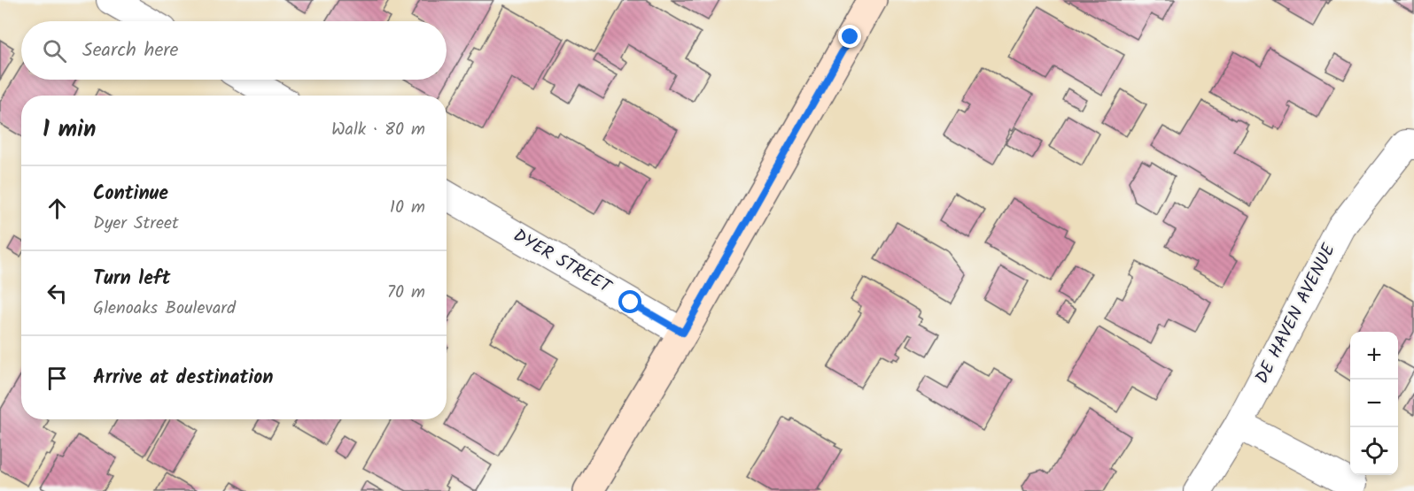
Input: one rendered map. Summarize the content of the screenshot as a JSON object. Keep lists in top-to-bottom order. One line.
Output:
{"streets":{"street":["DYER STREET","DE HAVEN AVENUE"]},"page":{"search":"Search here","heading":["1 min","Walk · 80 m"],"list":[["Continue","Dyer Street","10 m"],["Turn left","Glenoaks Boulevard","70 m"],"Arrive at destination"],"map_buttons":["+","−"]}}
